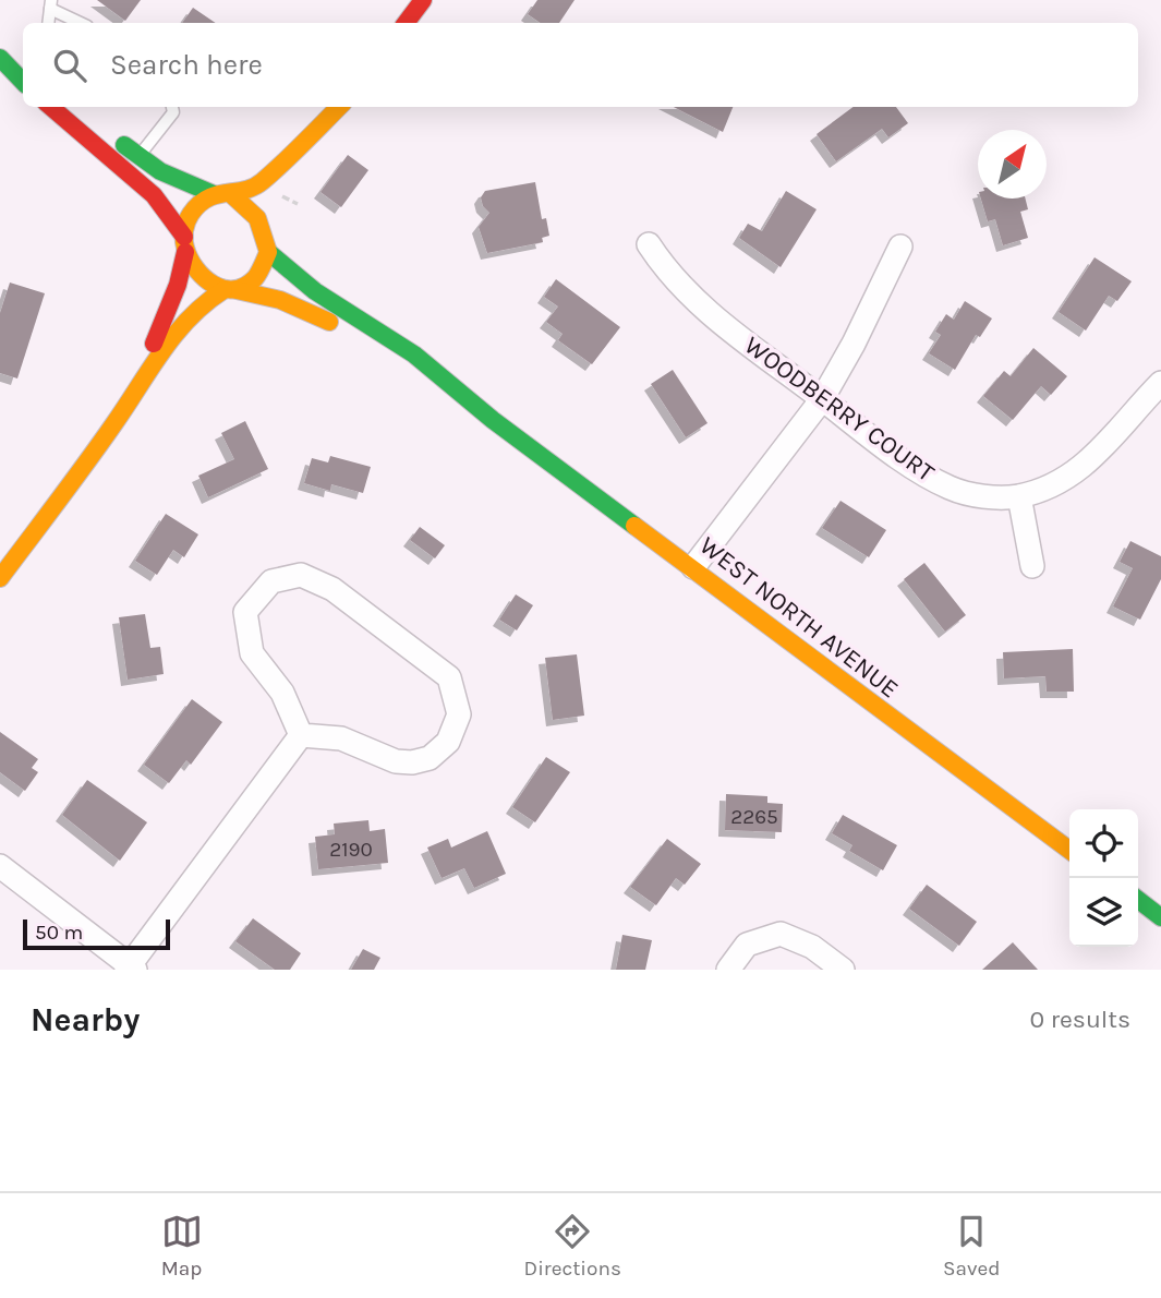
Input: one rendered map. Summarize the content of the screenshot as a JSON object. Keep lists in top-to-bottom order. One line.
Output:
{"streets":{"main road":["WEST NORTH AVENUE"],"street":["WOODBERRY COURT"]},"house_numbers":["2265","2190"],"scale_bar":"50 m","north":"top right","page":{"search":"Search here","scale":"50 m","heading":["Nearby","0 results"],"nav":["Map","Directions","Saved"]}}
